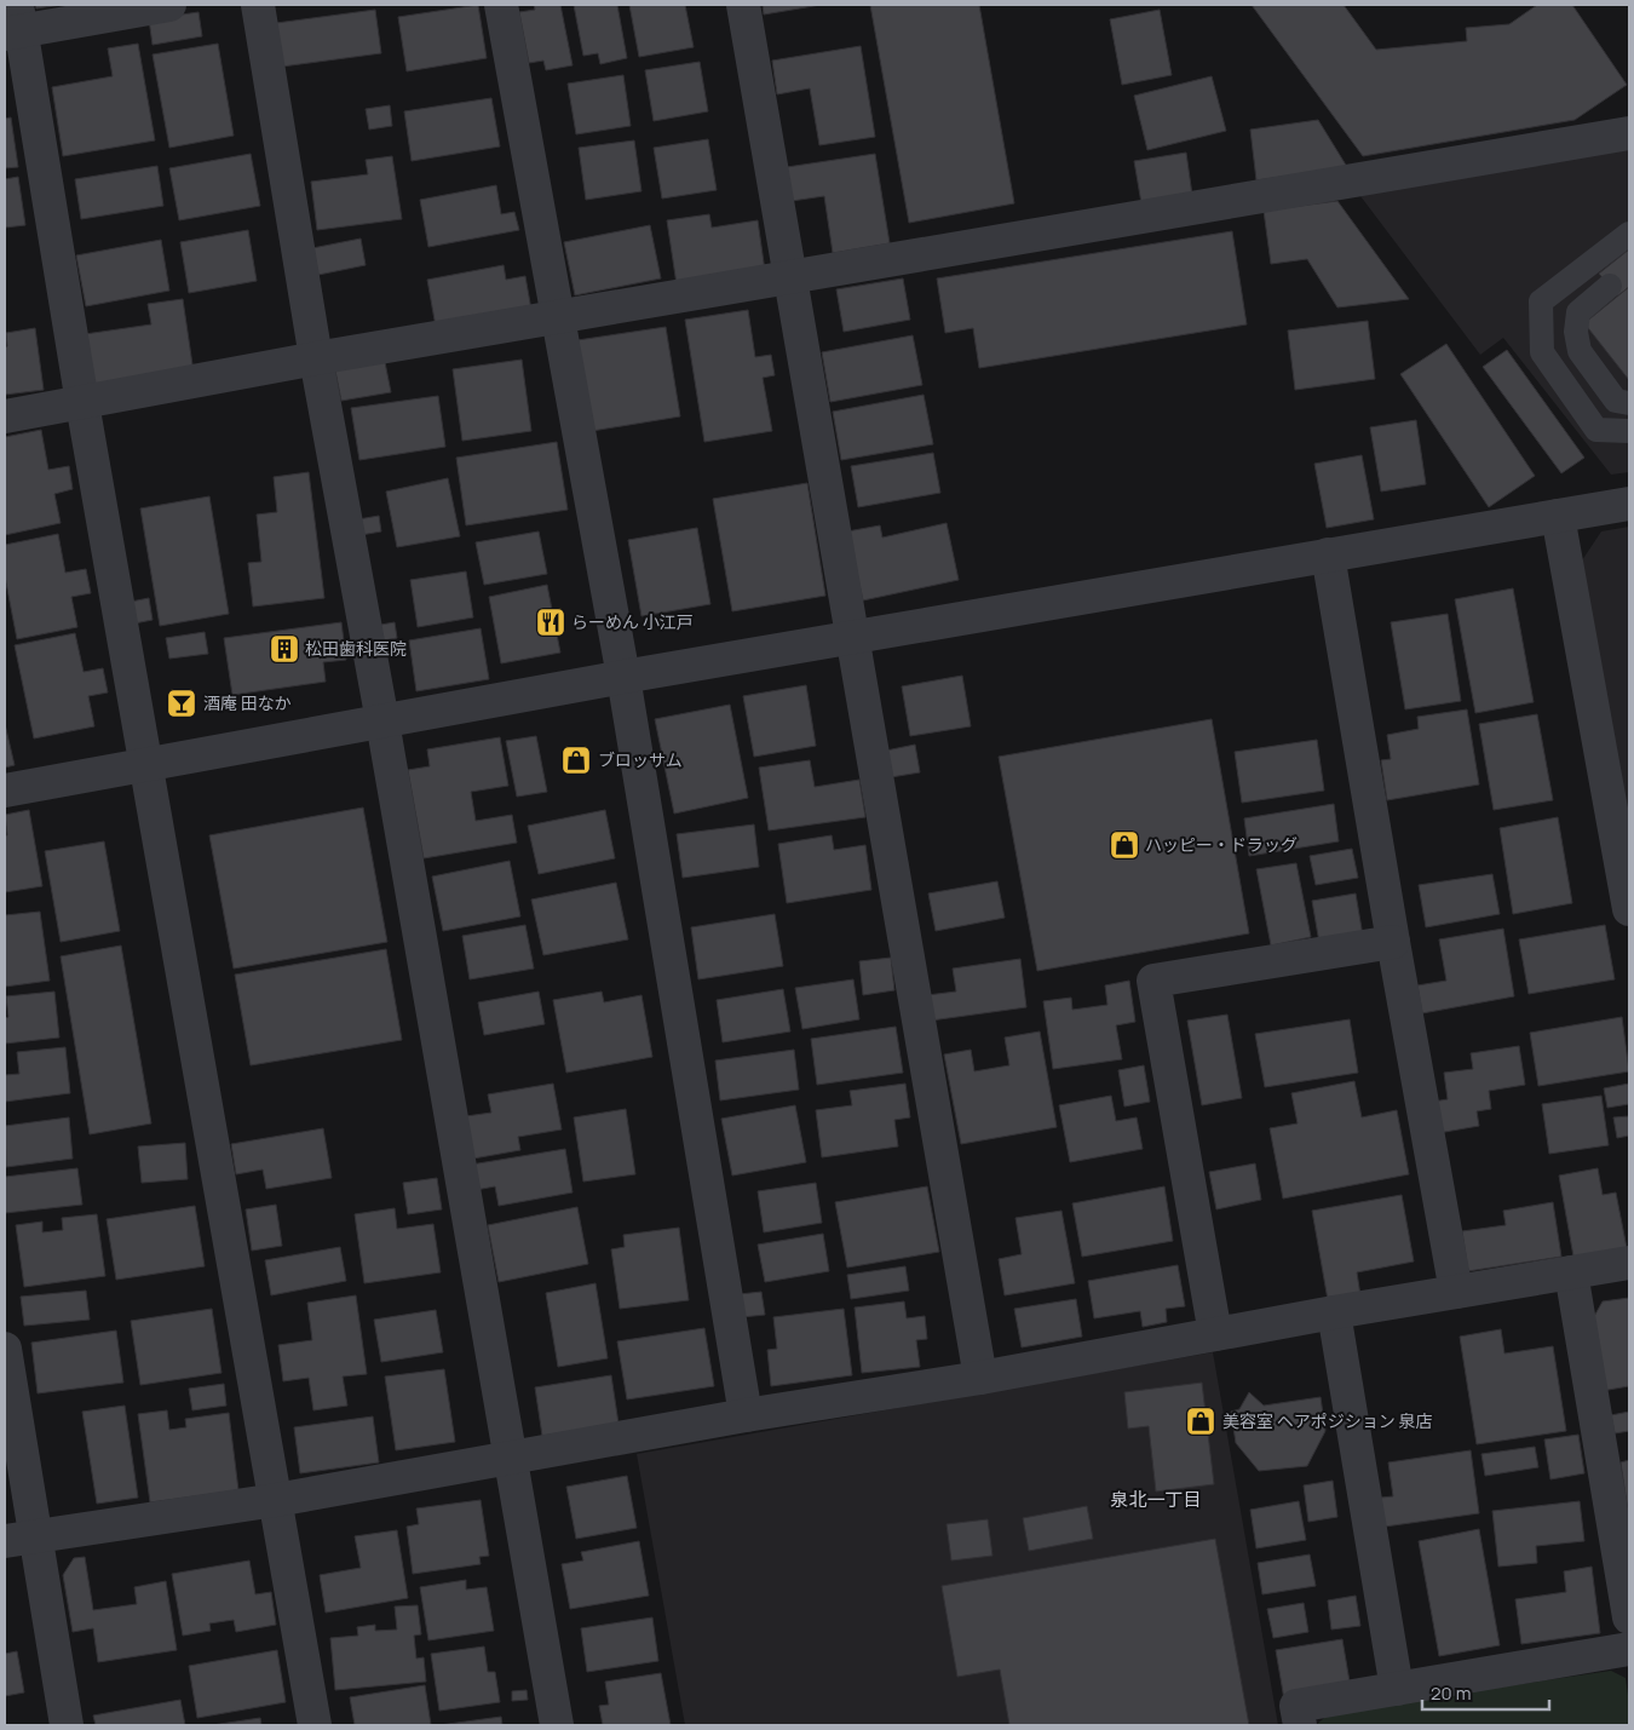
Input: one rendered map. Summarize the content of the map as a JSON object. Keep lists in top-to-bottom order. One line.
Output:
{"districts":["泉北一丁目"],"places":{"restaurant":["らーめん 小江戸"],"building":["松田歯科医院"],"bar":["酒庵 田なか"],"shop":["ブロッサム","ハッピー・ドラッグ","美容室 ヘアポジション 泉店"]},"scale_bar":"20 m"}
